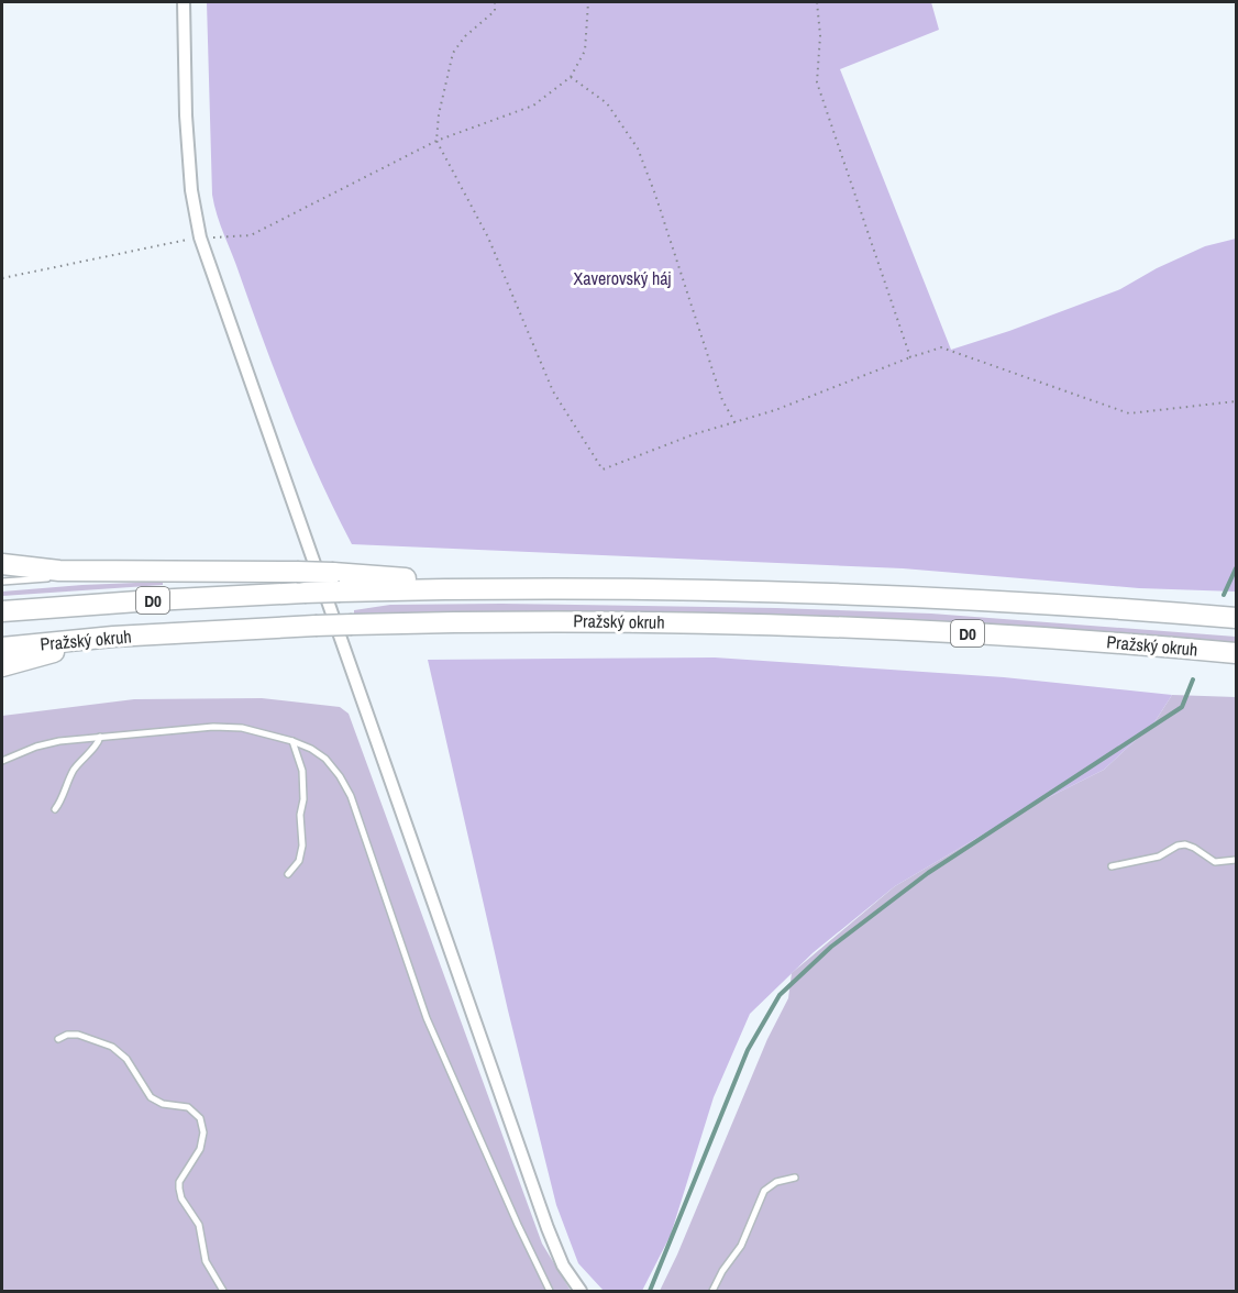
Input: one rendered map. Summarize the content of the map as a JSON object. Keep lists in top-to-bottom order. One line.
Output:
{"streets":{"highway":["D0","Pražský okruh"]},"parks":["Xaverovský háj"]}
